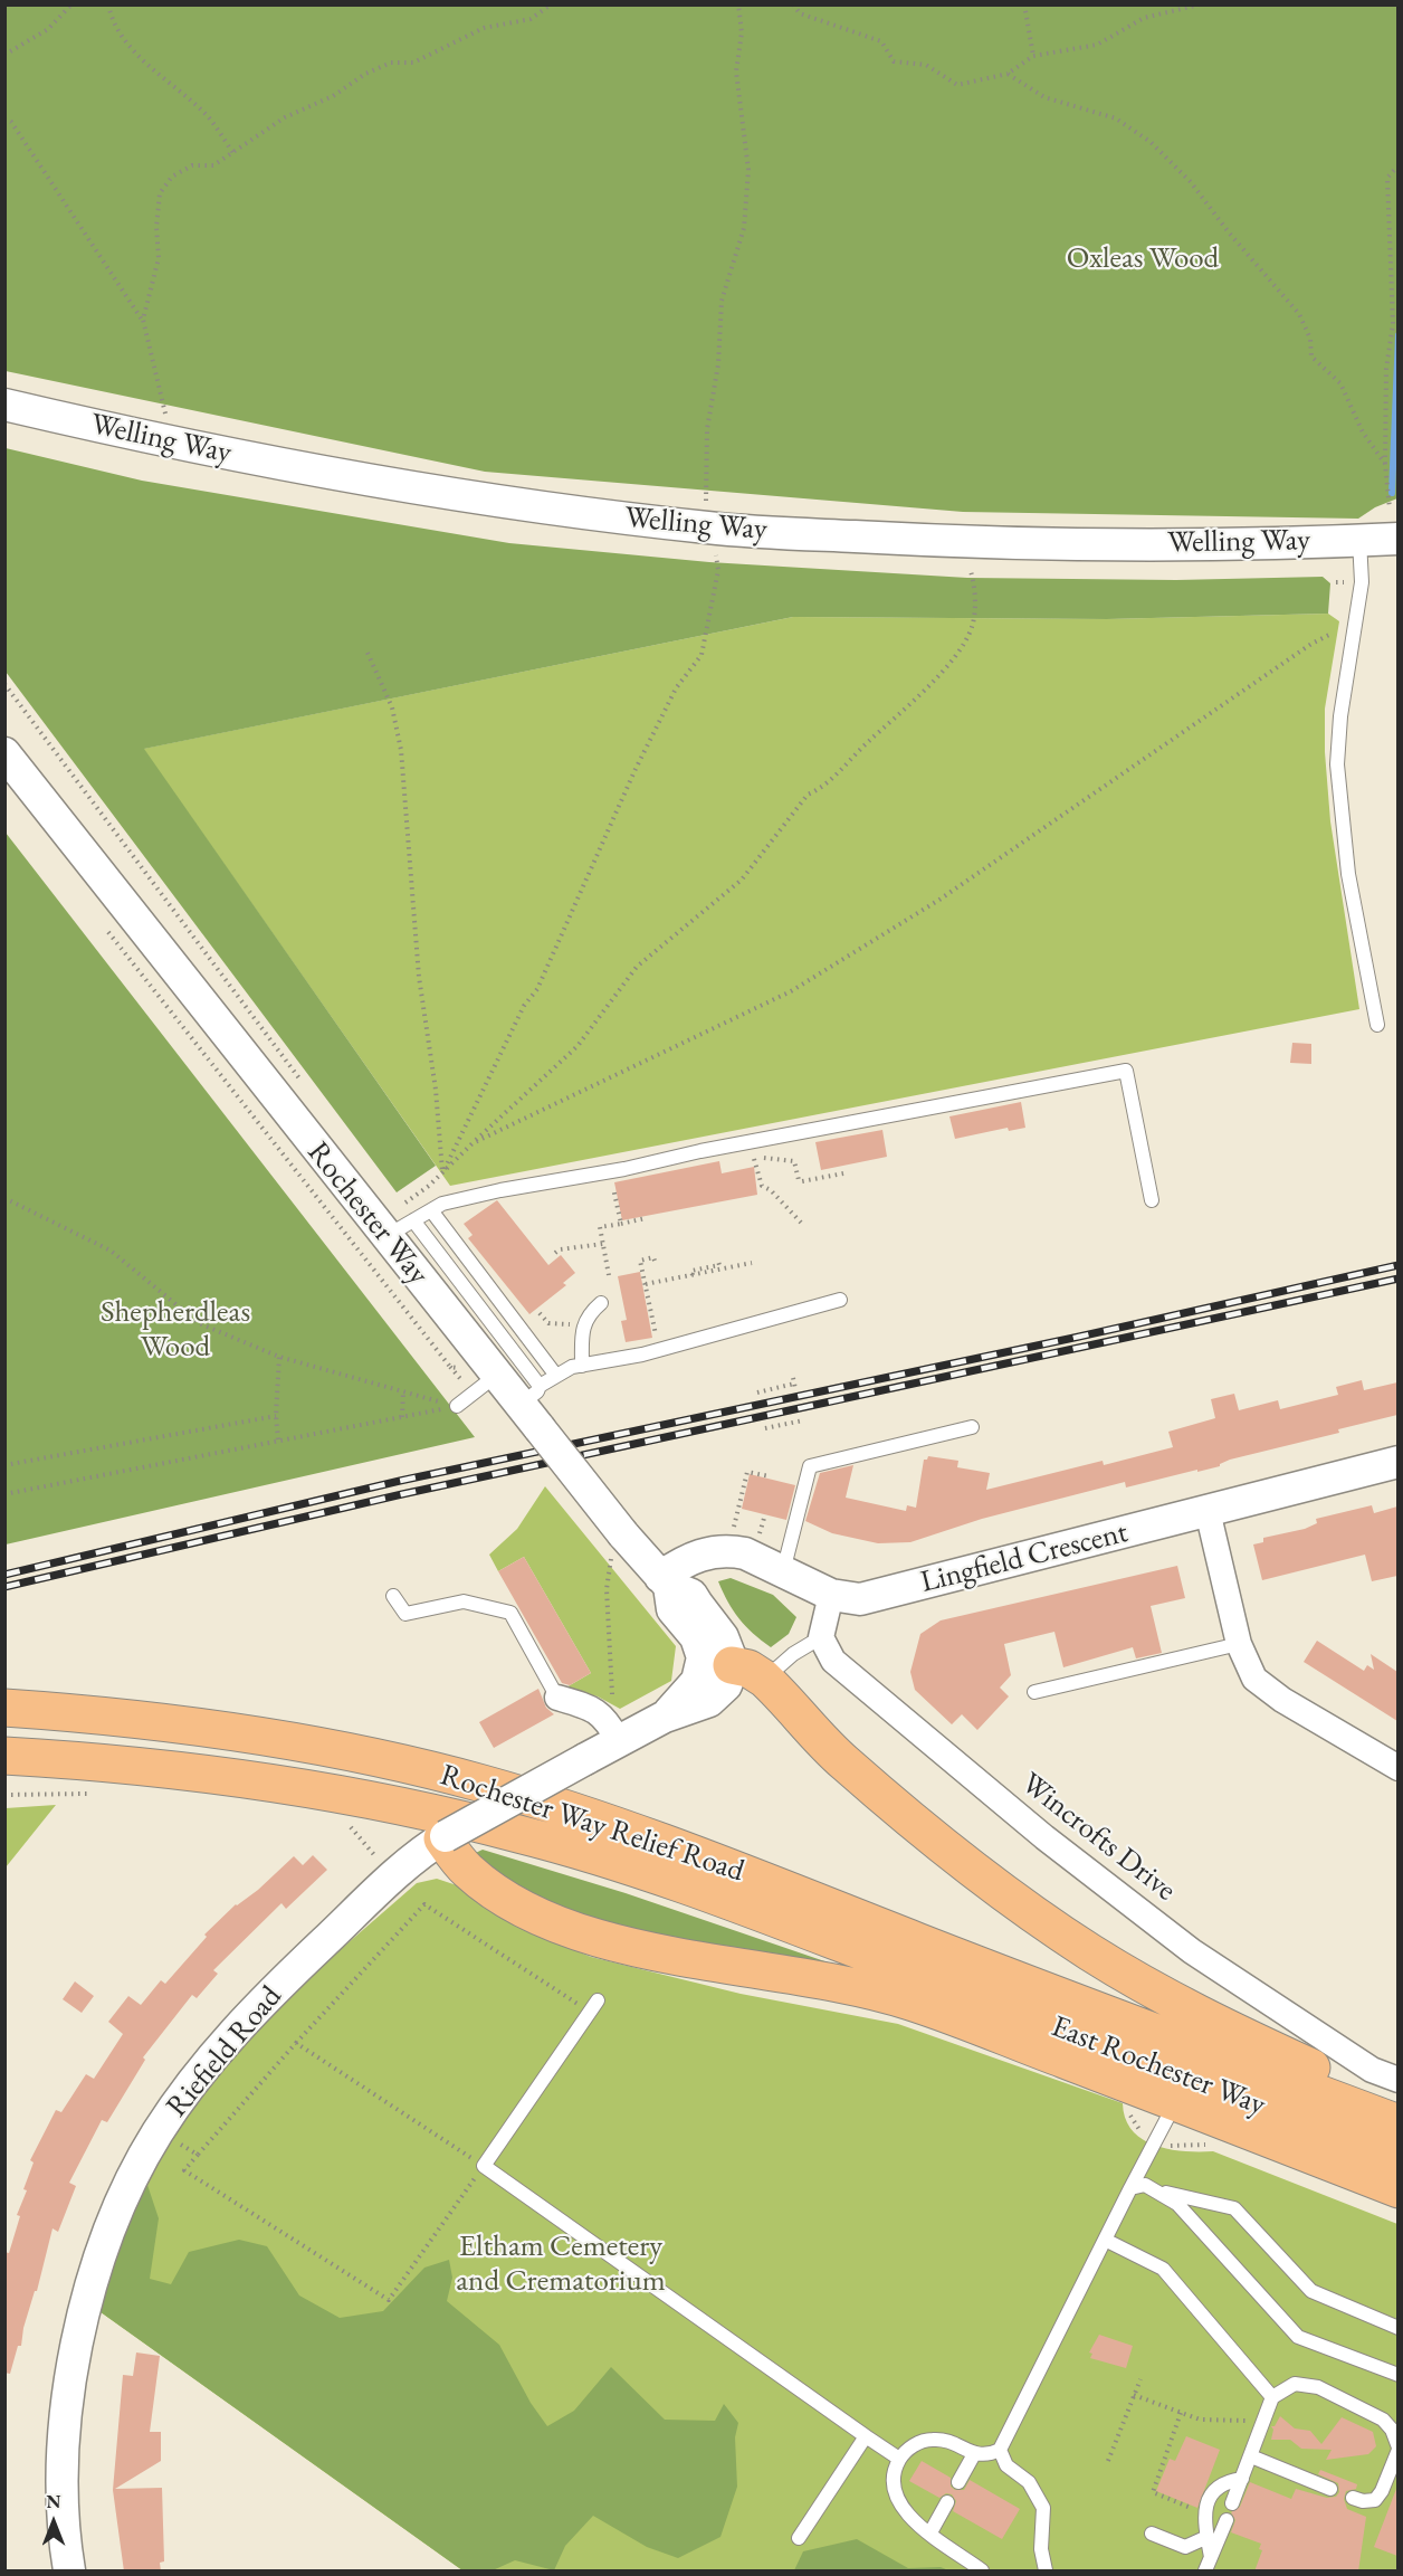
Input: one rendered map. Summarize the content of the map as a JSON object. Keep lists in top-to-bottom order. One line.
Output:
{"streets":{"highway":["Rochester Way Relief Road","East Rochester Way"],"street":["Welling Way","Rochester Way","Lingfield Crescent","Wincrofts Drive","Riefield Road"]},"crossings":[["Rochester Way","Lingfield Crescent"],["Rochester Way","Riefield Road"],["Lingfield Crescent","Riefield Road"],["Rochester Way Relief Road","East Rochester Way"]],"parks":["Oxleas Wood","Shepherdleas Wood","Eltham Cemetery and Crematorium"],"north":"top"}
